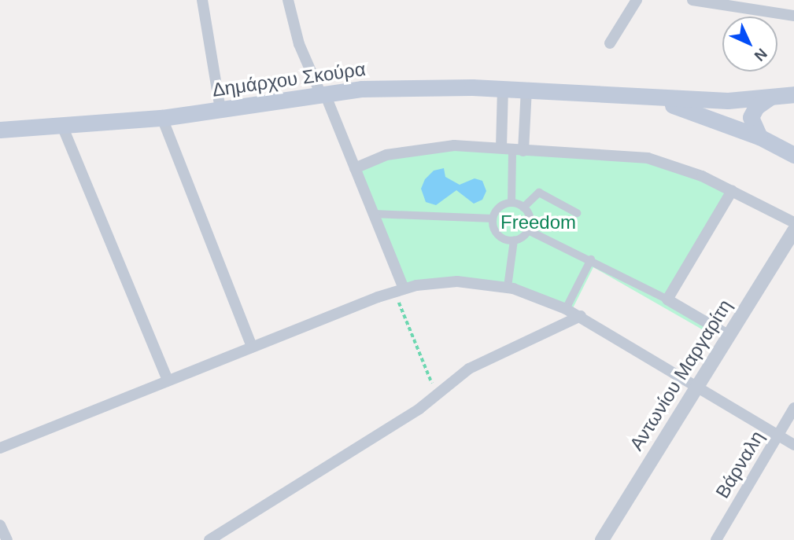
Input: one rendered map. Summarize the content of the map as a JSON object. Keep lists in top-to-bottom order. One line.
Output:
{"streets":{"main road":["Δημάρχου Σκούρα"],"street":["Αντωνίου Μαργαρίτη","Βάρναλη"]},"parks":["Freedom"],"north":"bottom right"}
